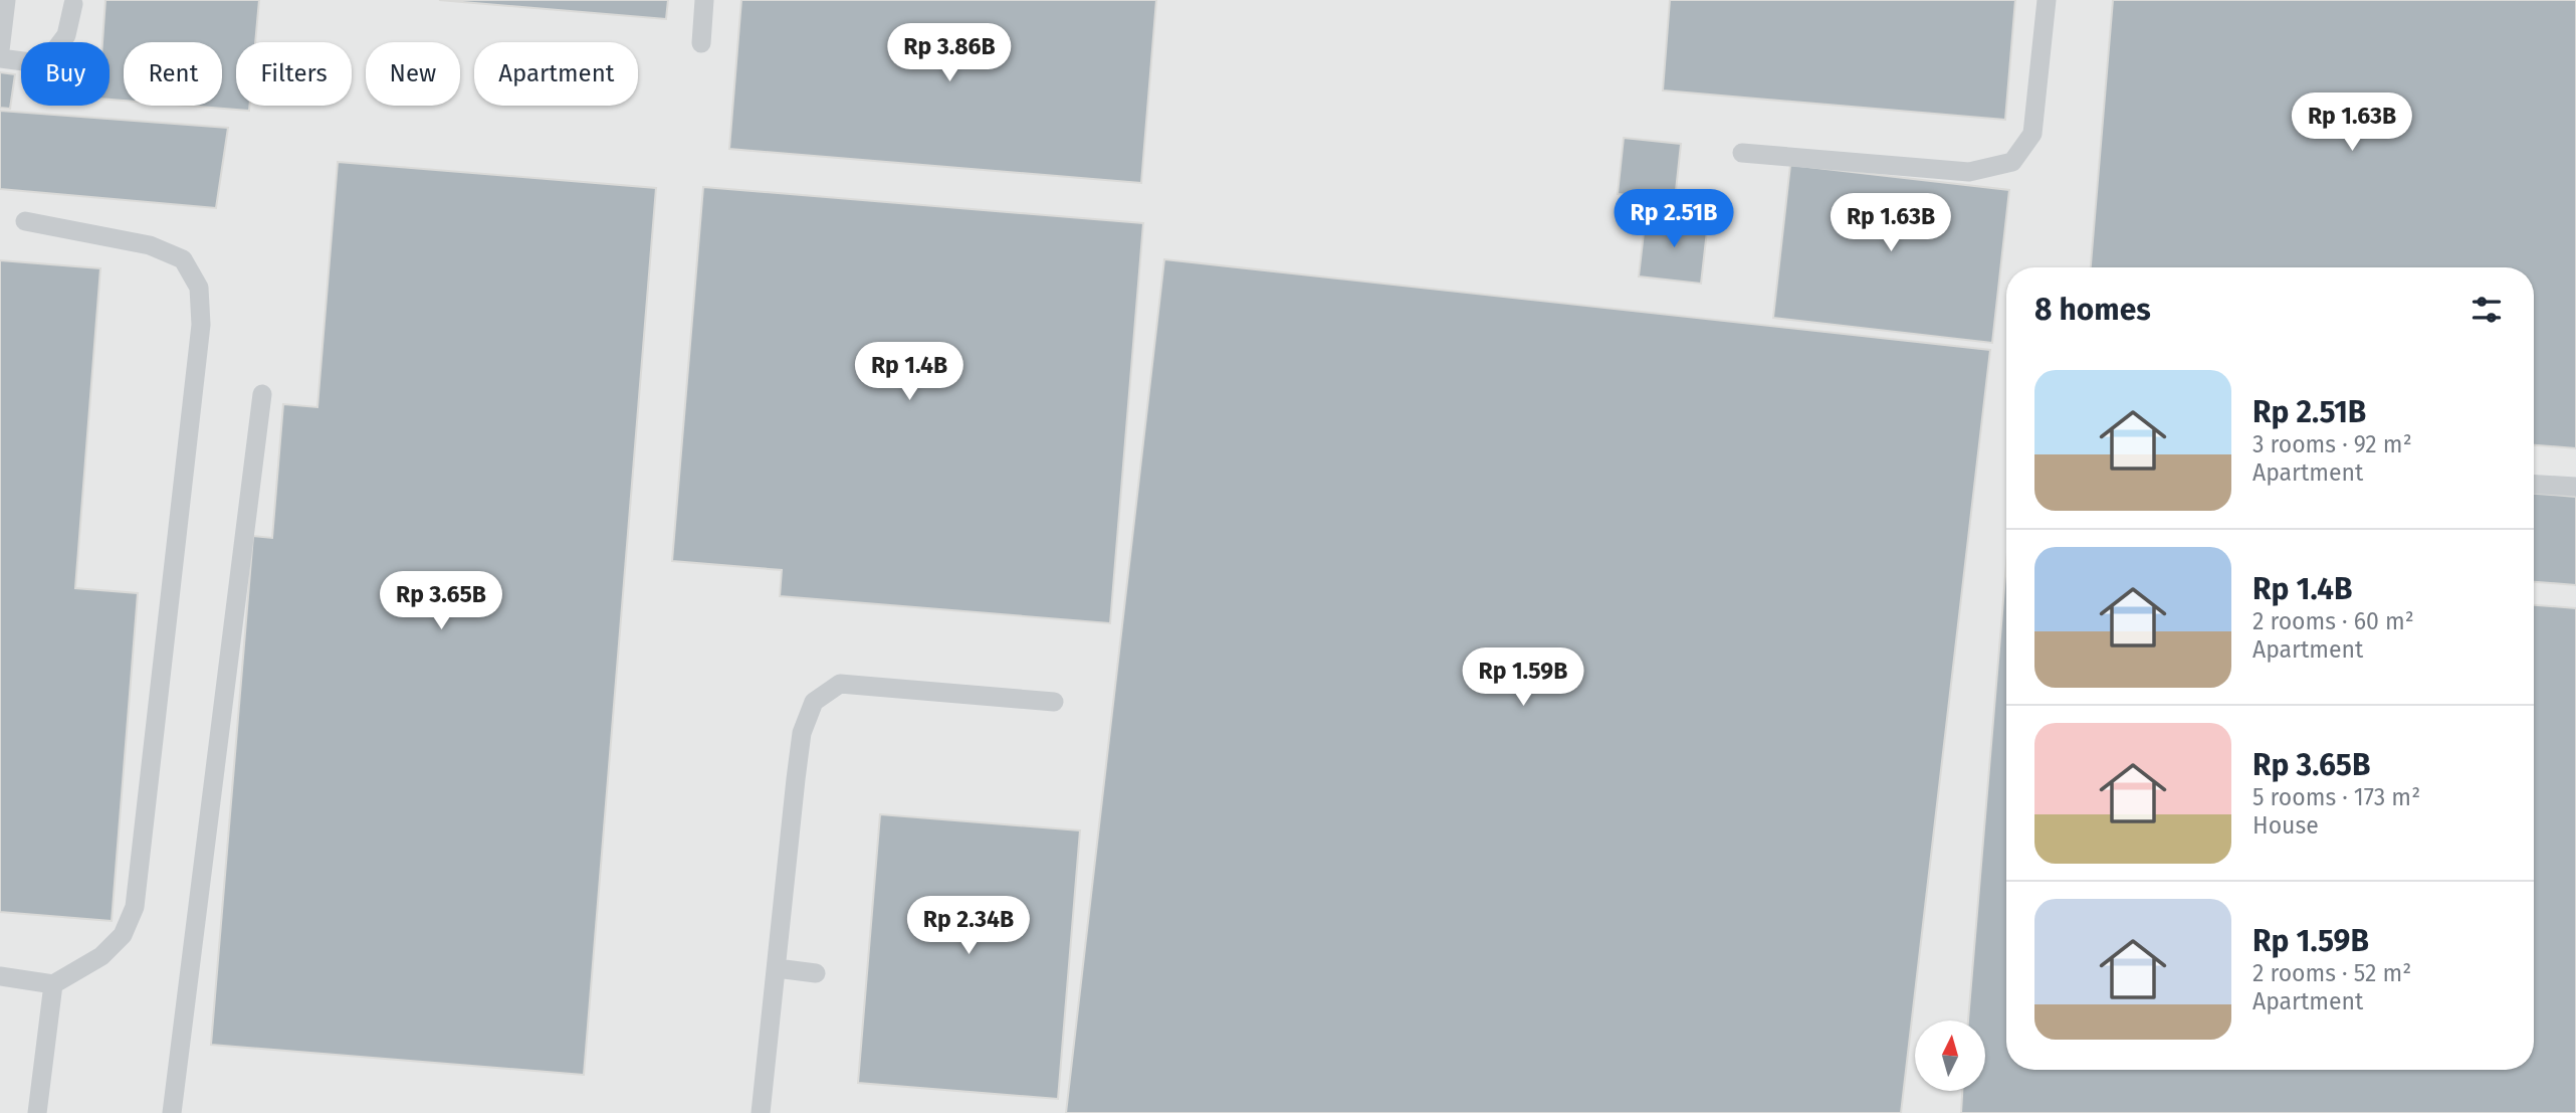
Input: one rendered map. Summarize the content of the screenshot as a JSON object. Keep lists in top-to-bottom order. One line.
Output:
{"north":"top","page":{"price":["Rp 3.86B","Rp 1.63B","Rp 2.51B","Rp 1.63B","Rp 1.4B","Rp 3.65B","Rp 1.59B","Rp 2.34B"],"chip":["Buy","Rent","Filters","New","Apartment"],"heading":"8 homes","list":[{"name":"Rp 2.51B","note":"3 rooms · 92 m² · Apartment"},{"name":"Rp 1.4B","note":"2 rooms · 60 m² · Apartment"},{"name":"Rp 3.65B","note":"5 rooms · 173 m² · House"},{"name":"Rp 1.59B","note":"2 rooms · 52 m² · Apartment"}]}}
